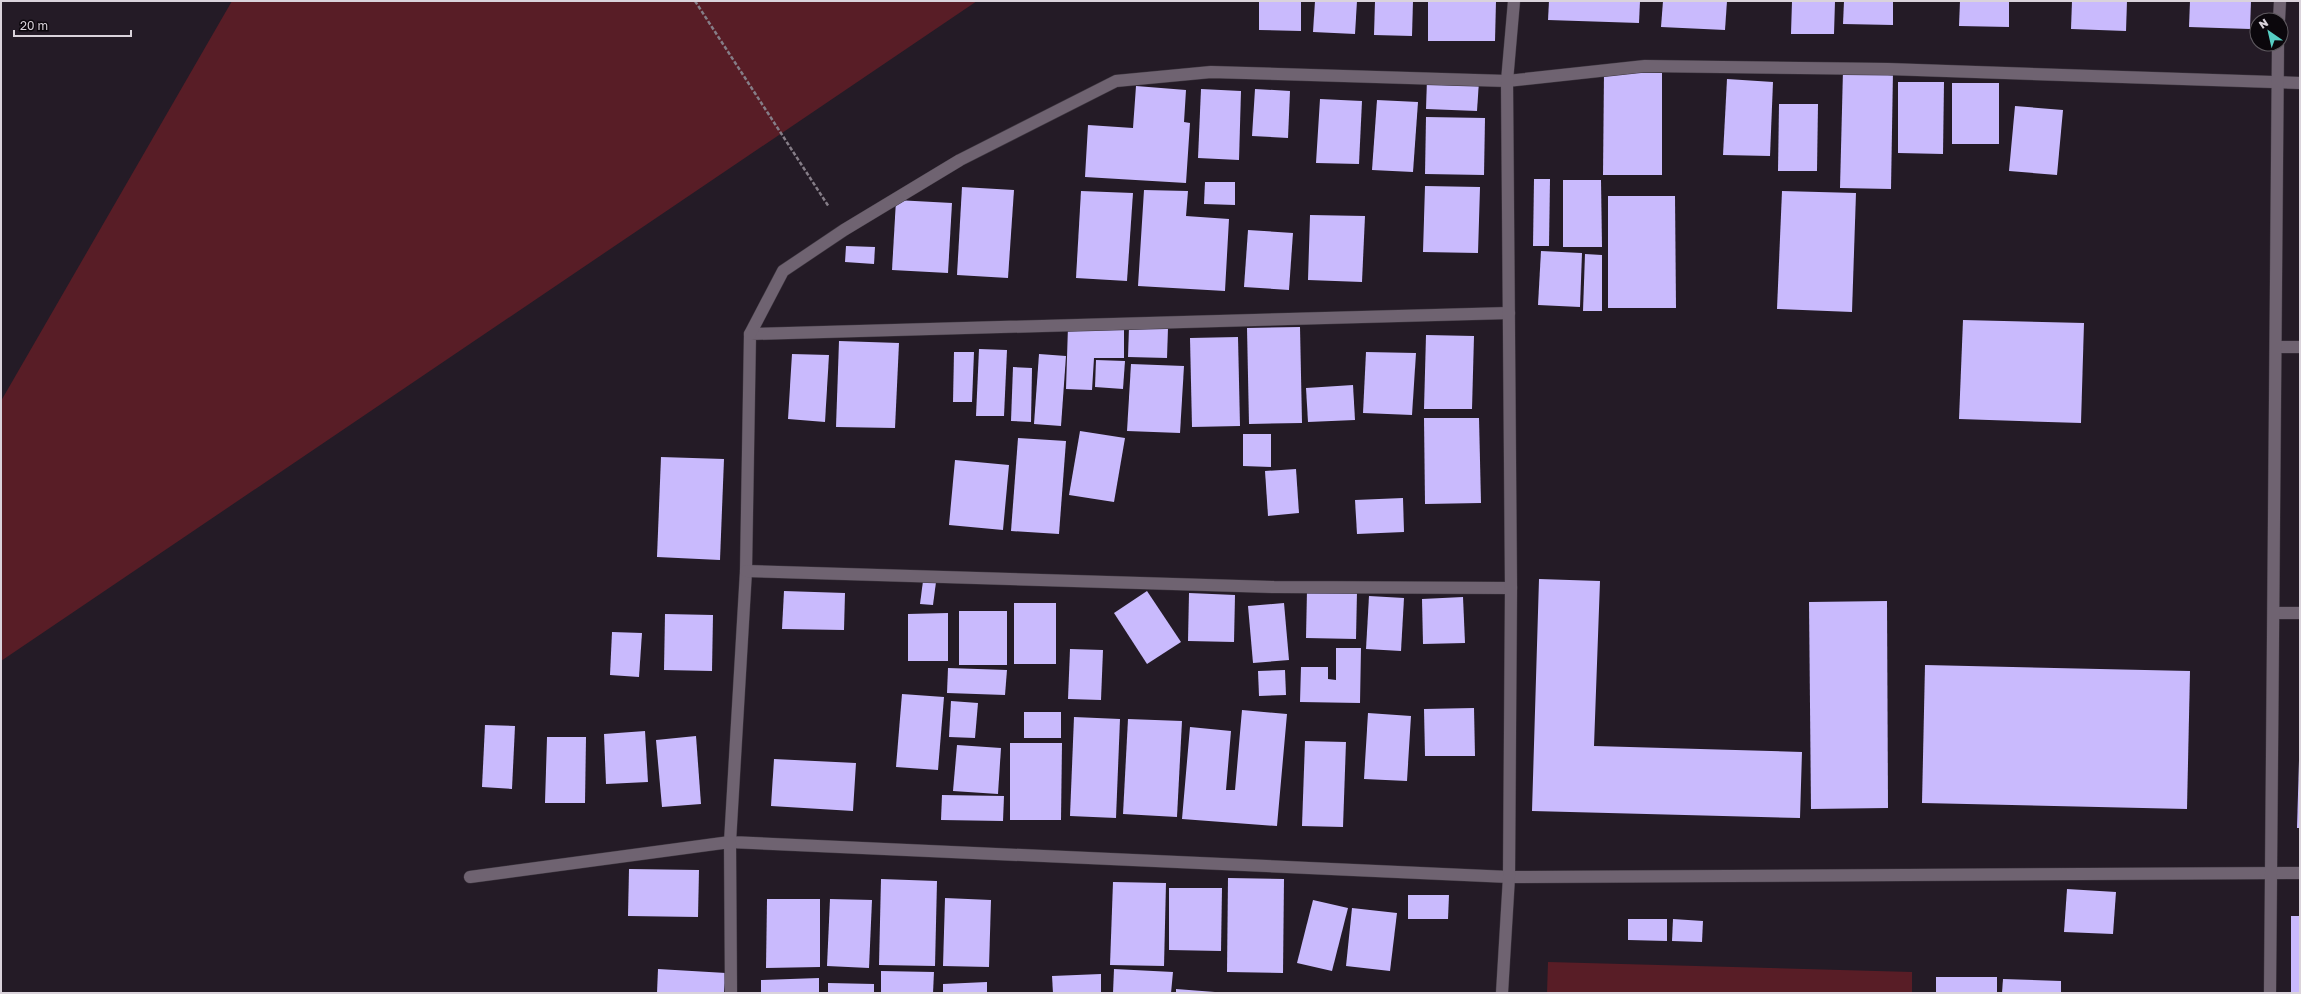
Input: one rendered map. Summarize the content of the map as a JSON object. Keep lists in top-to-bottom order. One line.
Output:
{"scale_bar":"20 m","north":"top left"}
